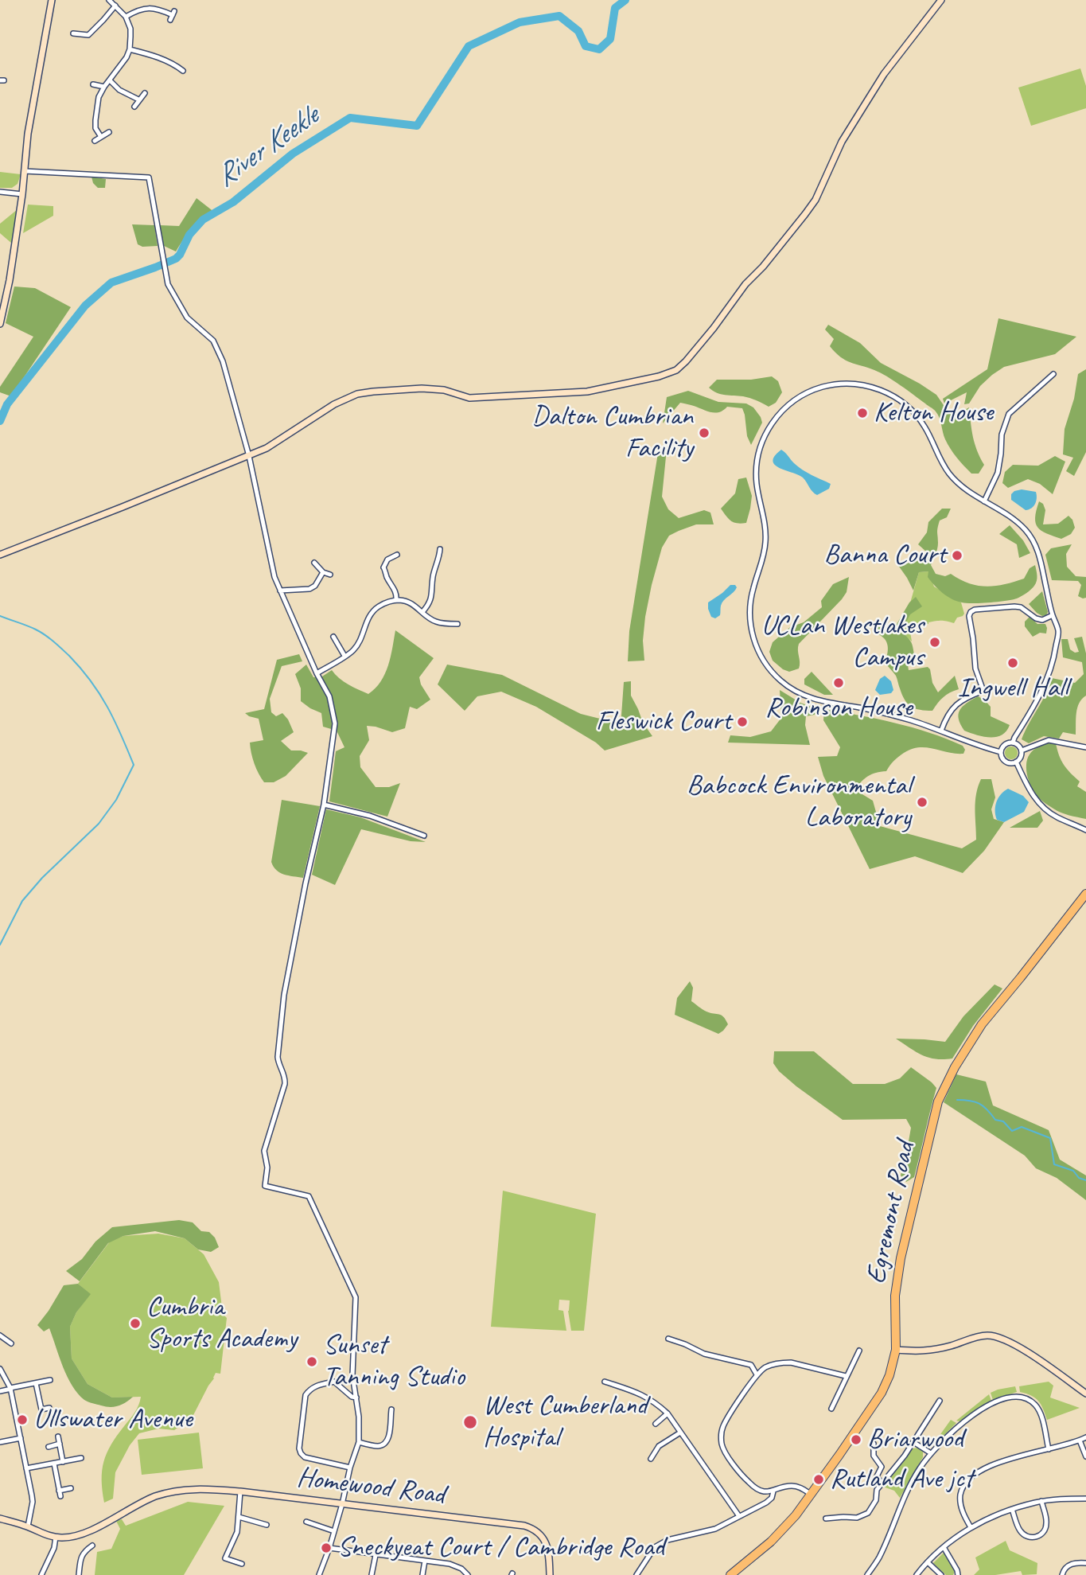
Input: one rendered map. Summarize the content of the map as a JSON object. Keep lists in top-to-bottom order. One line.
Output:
{"streets":{"highway":["Egremont Road"],"street":["Homewood Road"]},"water":["River Keekle"],"places":["Kelton House","Dalton Cumbrian Facility","Banna Court","UCLan Westlakes Campus","Ingwell Hall","Robinson House","Fleswick Court","Babcock Environmental Laboratory","Cumbria Sports Academy","Sunset Tanning Studio","Ullswater Avenue","West Cumberland Hospital","Briarwood","Rutland Ave jct","Sneckyeat Court / Cambridge Road"]}
